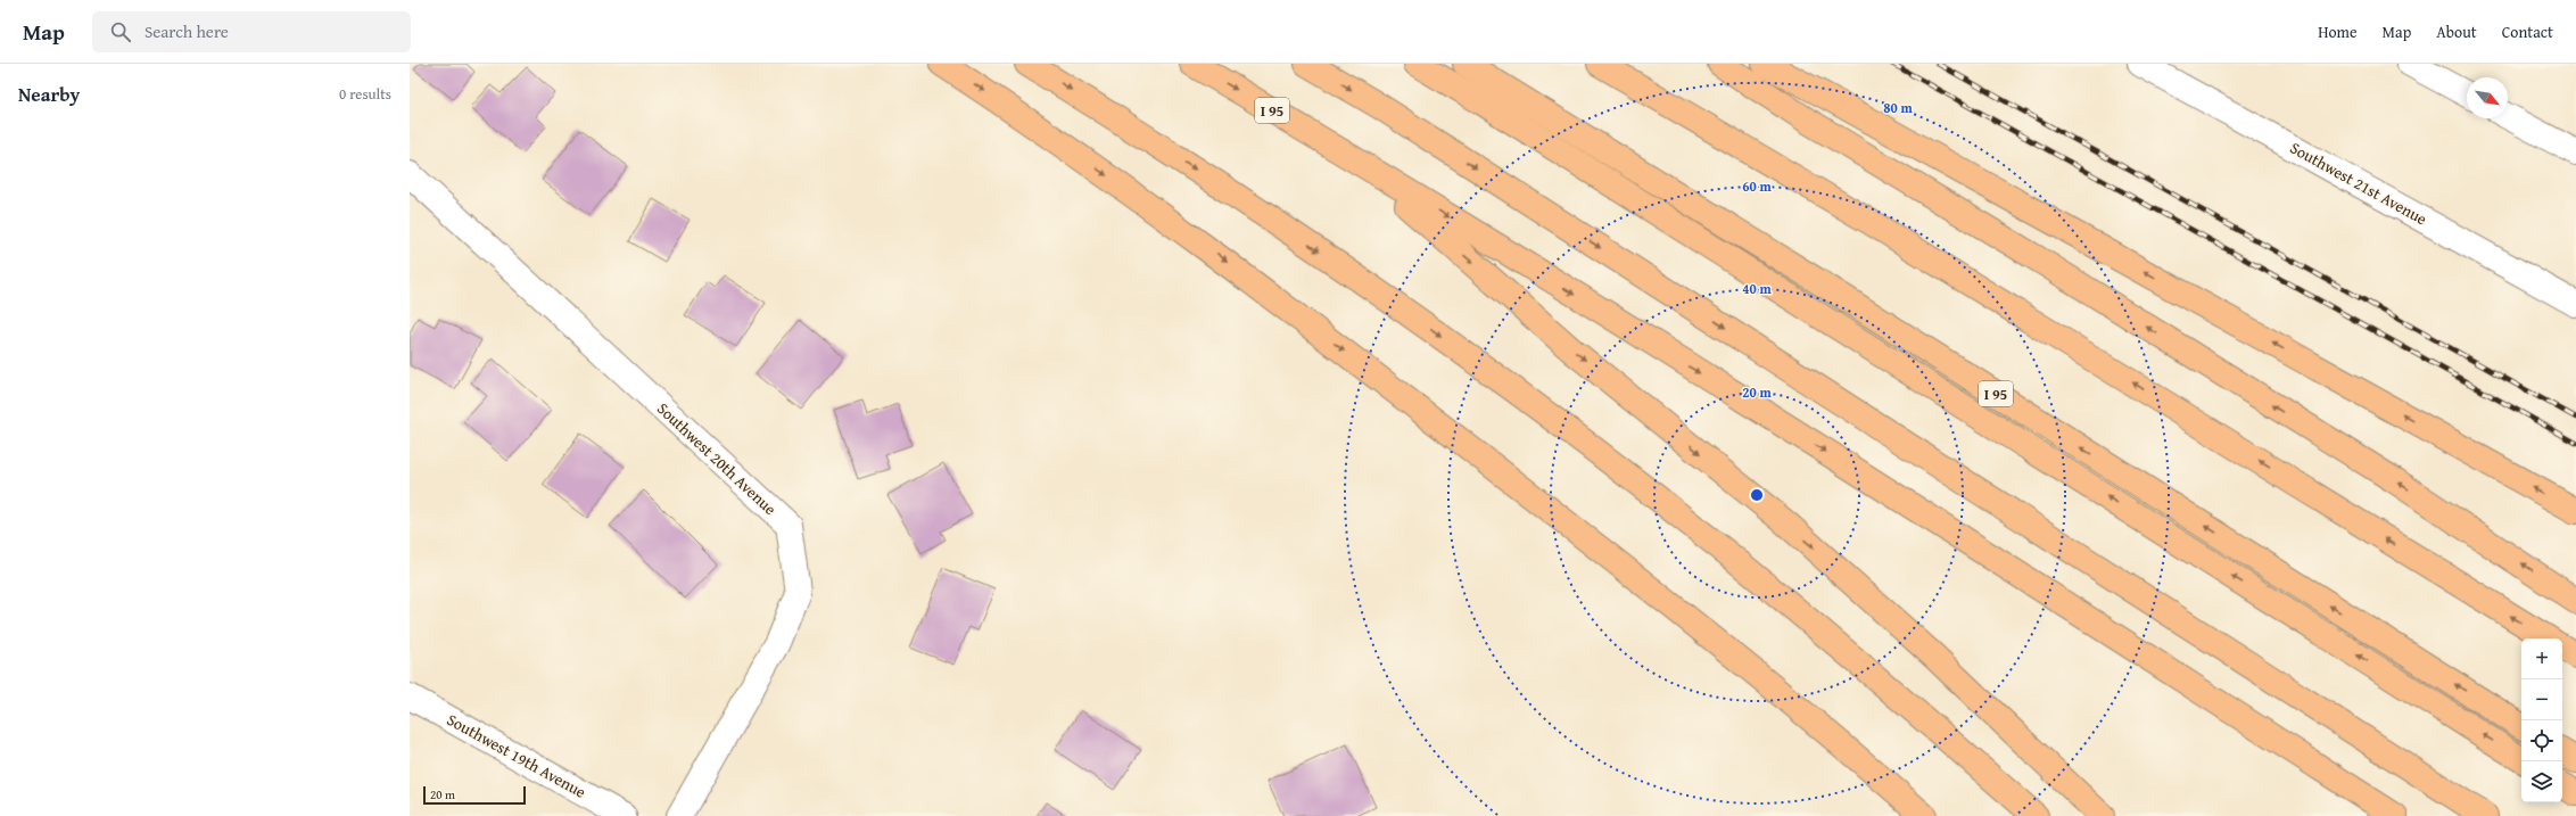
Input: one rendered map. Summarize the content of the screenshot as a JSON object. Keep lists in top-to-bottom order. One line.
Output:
{"streets":{"highway":["I 95"],"street":["Southwest 21st Avenue","Southwest 20th Avenue","Southwest 19th Avenue"]},"scale_bar":"20 m","north":"bottom right","page":{"header":"Map","search":"Search here","nav":["Home","Map","About","Contact"],"heading":["Nearby","0 results"],"map_buttons":["+","−"],"scale":"20 m"},"rings":["80 m","60 m","40 m","20 m"]}
